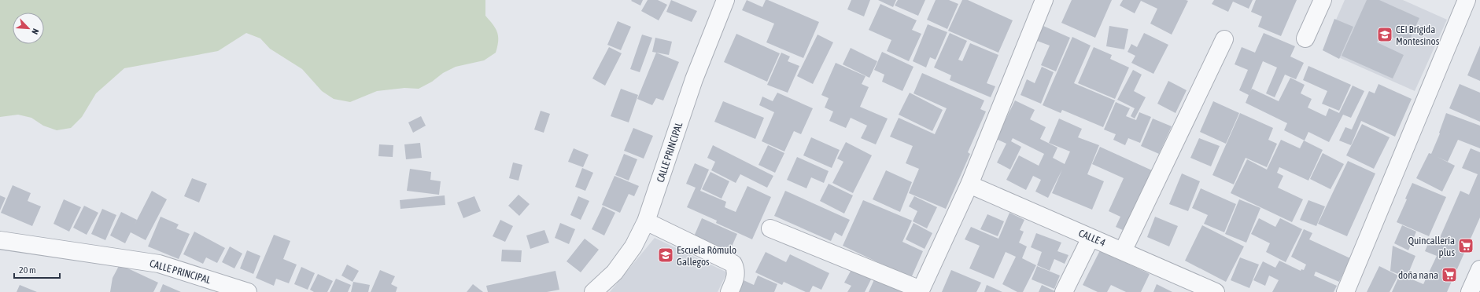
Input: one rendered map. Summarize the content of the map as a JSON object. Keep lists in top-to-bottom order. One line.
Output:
{"streets":{"street":["CALLE PRINCIPAL","CALLE 4"]},"places":{"school or university":["CEI Brígida Montesinos","Escuela Rómulo Gallegos"],"supermarket":["Quincallería plus","doña nana"]},"scale_bar":"20 m","north":"bottom right"}
